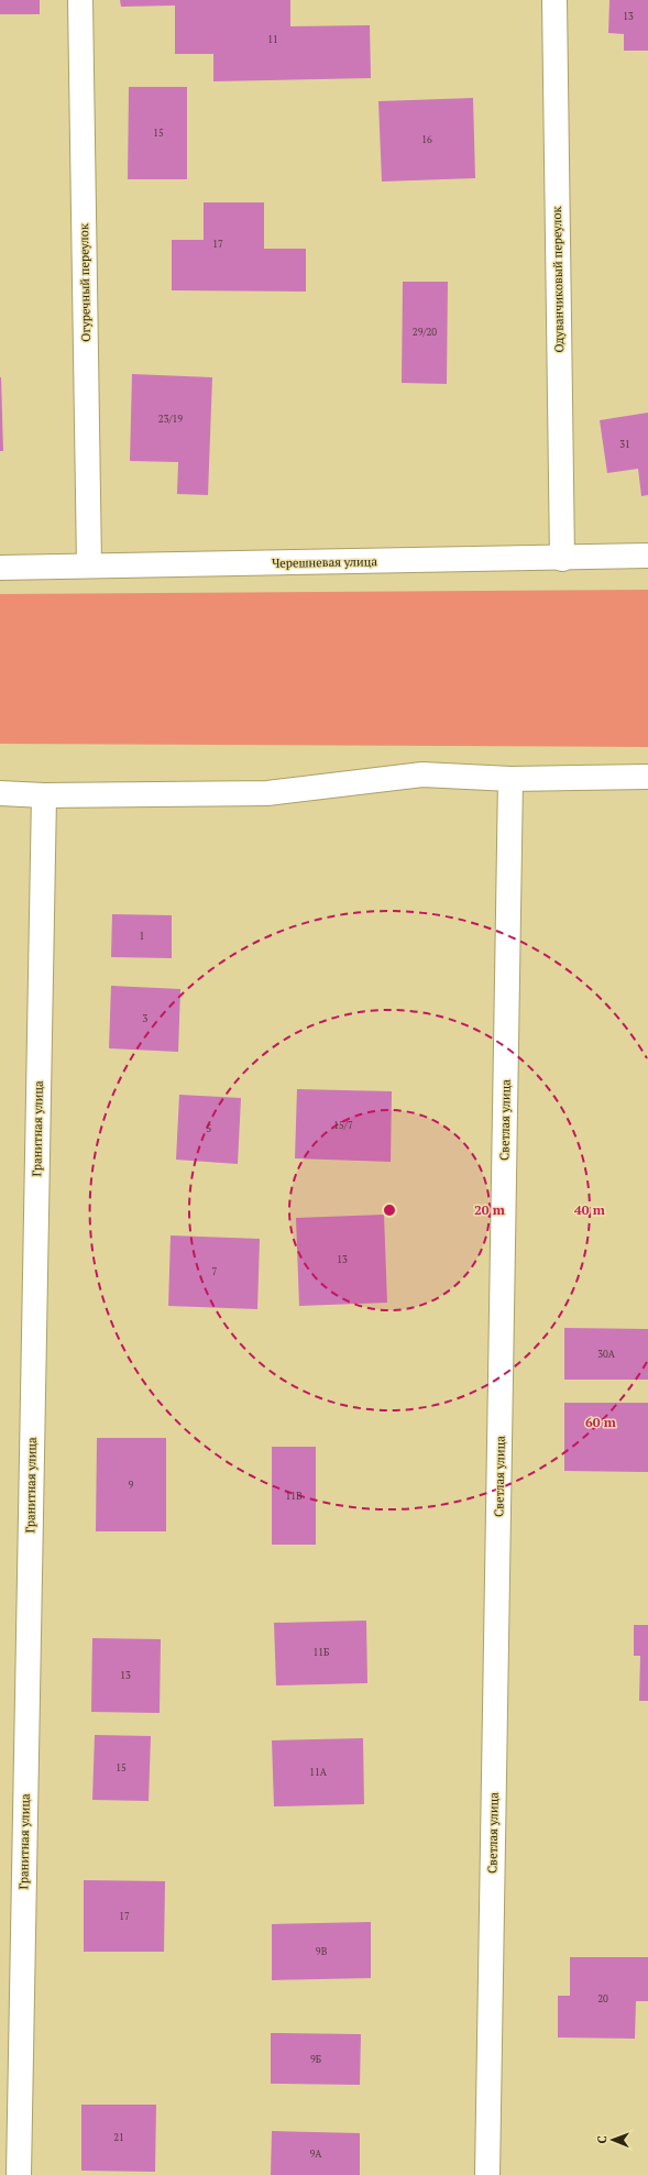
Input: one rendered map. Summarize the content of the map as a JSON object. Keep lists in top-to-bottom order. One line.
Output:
{"streets":{"street":["Одуванчиковый переулок","Огуречный переулок","Черешневая улица","Светлая улица","Гранитная улица"]},"crossings":[["Одуванчиковый переулок","Черешневая улица"],["Огуречный переулок","Черешневая улица"]],"house_numbers":["13","11","15","16","17","29/20","23/19","31","1","3","15/7","5","13","7","30А","9","11В","11Б","13","15","11А","17","9В","20","9Б","21","9А"],"north":"left","rings":["20 m","40 m","60 m"]}
